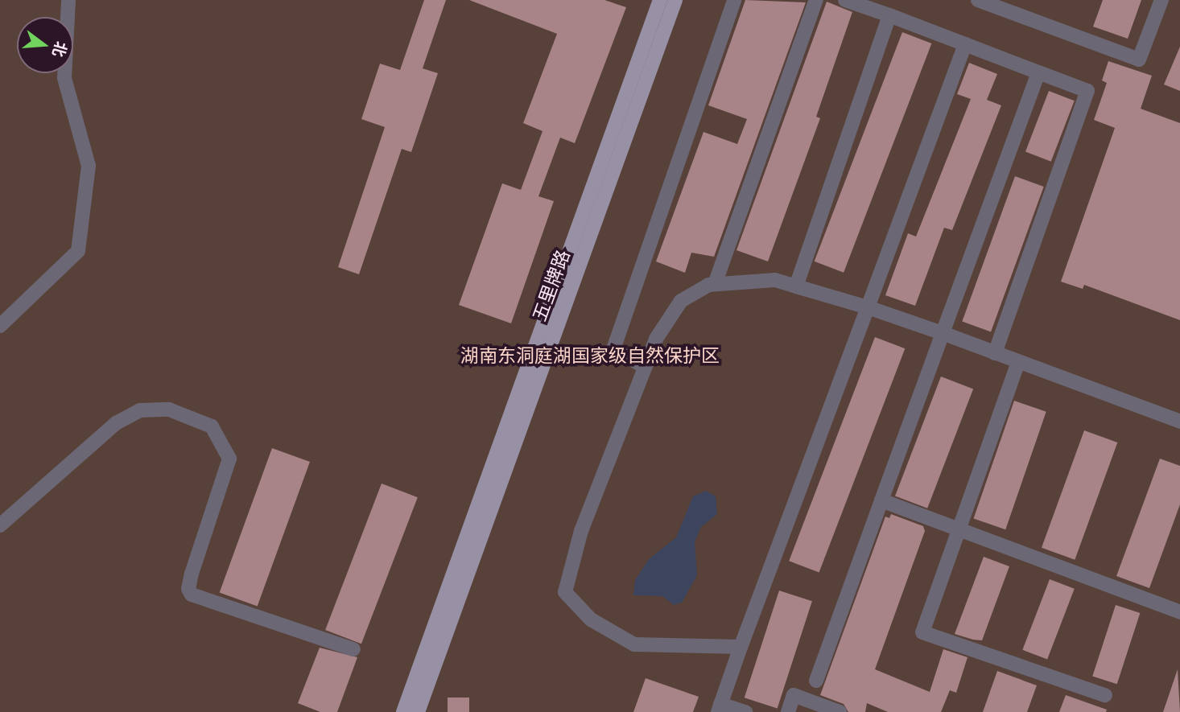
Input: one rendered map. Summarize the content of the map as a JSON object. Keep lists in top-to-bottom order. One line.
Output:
{"streets":{"main road":["五里牌路"]},"parks":["湖南东洞庭湖国家级自然保护区"],"north":"right"}
